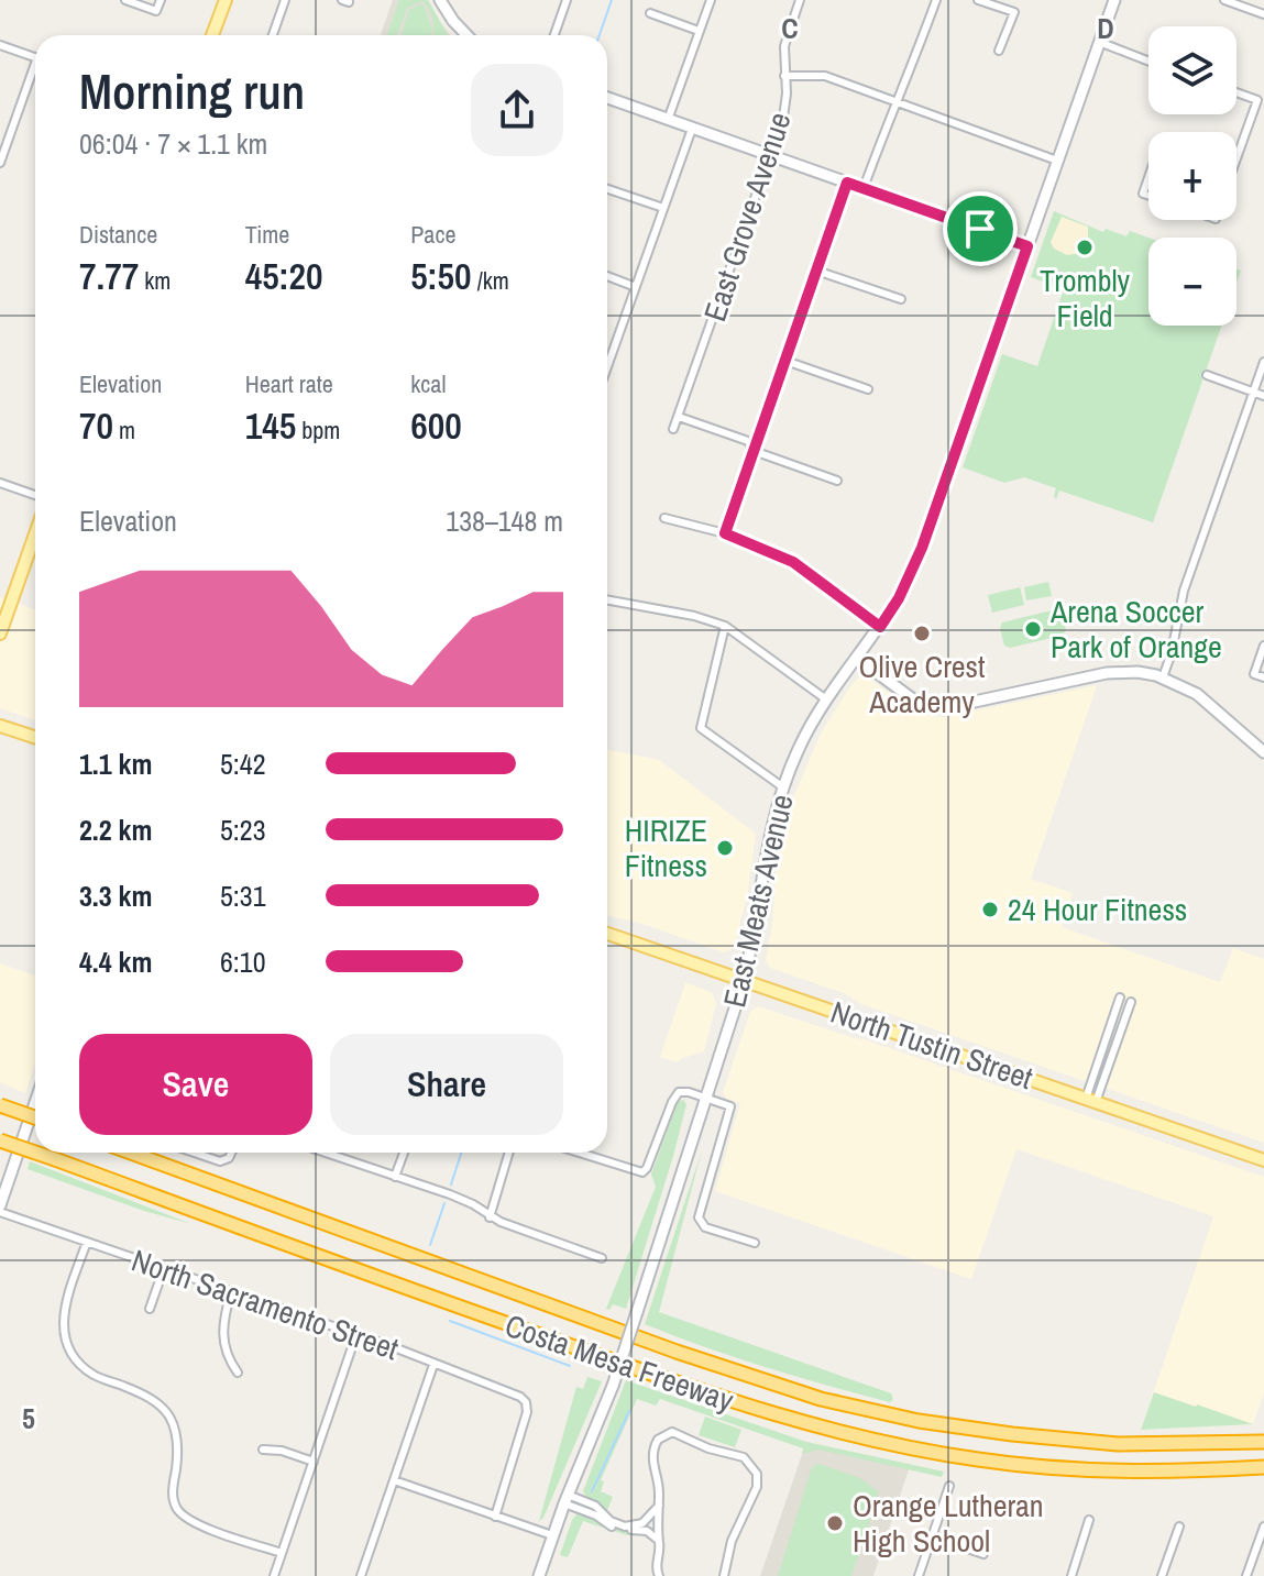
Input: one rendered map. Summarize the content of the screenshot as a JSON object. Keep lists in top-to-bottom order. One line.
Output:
{"streets":{"highway":["Costa Mesa Freeway"],"main road":["North Tustin Street"],"street":["East Grove Avenue","East Meats Avenue","North Sacramento Street"]},"crossings":[["East Meats Avenue","North Tustin Street"]],"places":["Trombly Field","Arena Soccer Park of Orange","Olive Crest Academy","HIRIZE Fitness","24 Hour Fitness","Orange Lutheran High School"],"page":{"map_buttons":["+","−"],"heading":["Morning run","06:04 · 7 × 1.1 km"],"stats":[["Distance","7.77 km"],["Time","45:20"],["Pace","5:50 /km"],["Elevation","70 m"],["Heart rate","145 bpm"],["kcal","600"]],"chart":["Elevation","138–148 m"],"list":[{"name":"1.1 km","note":"5:42"},{"name":"2.2 km","note":"5:23"},{"name":"3.3 km","note":"5:31"},{"name":"4.4 km","note":"6:10"}],"buttons":["Save","Share"]},"grid":{"columns":["C","D"],"rows":["5"]}}
